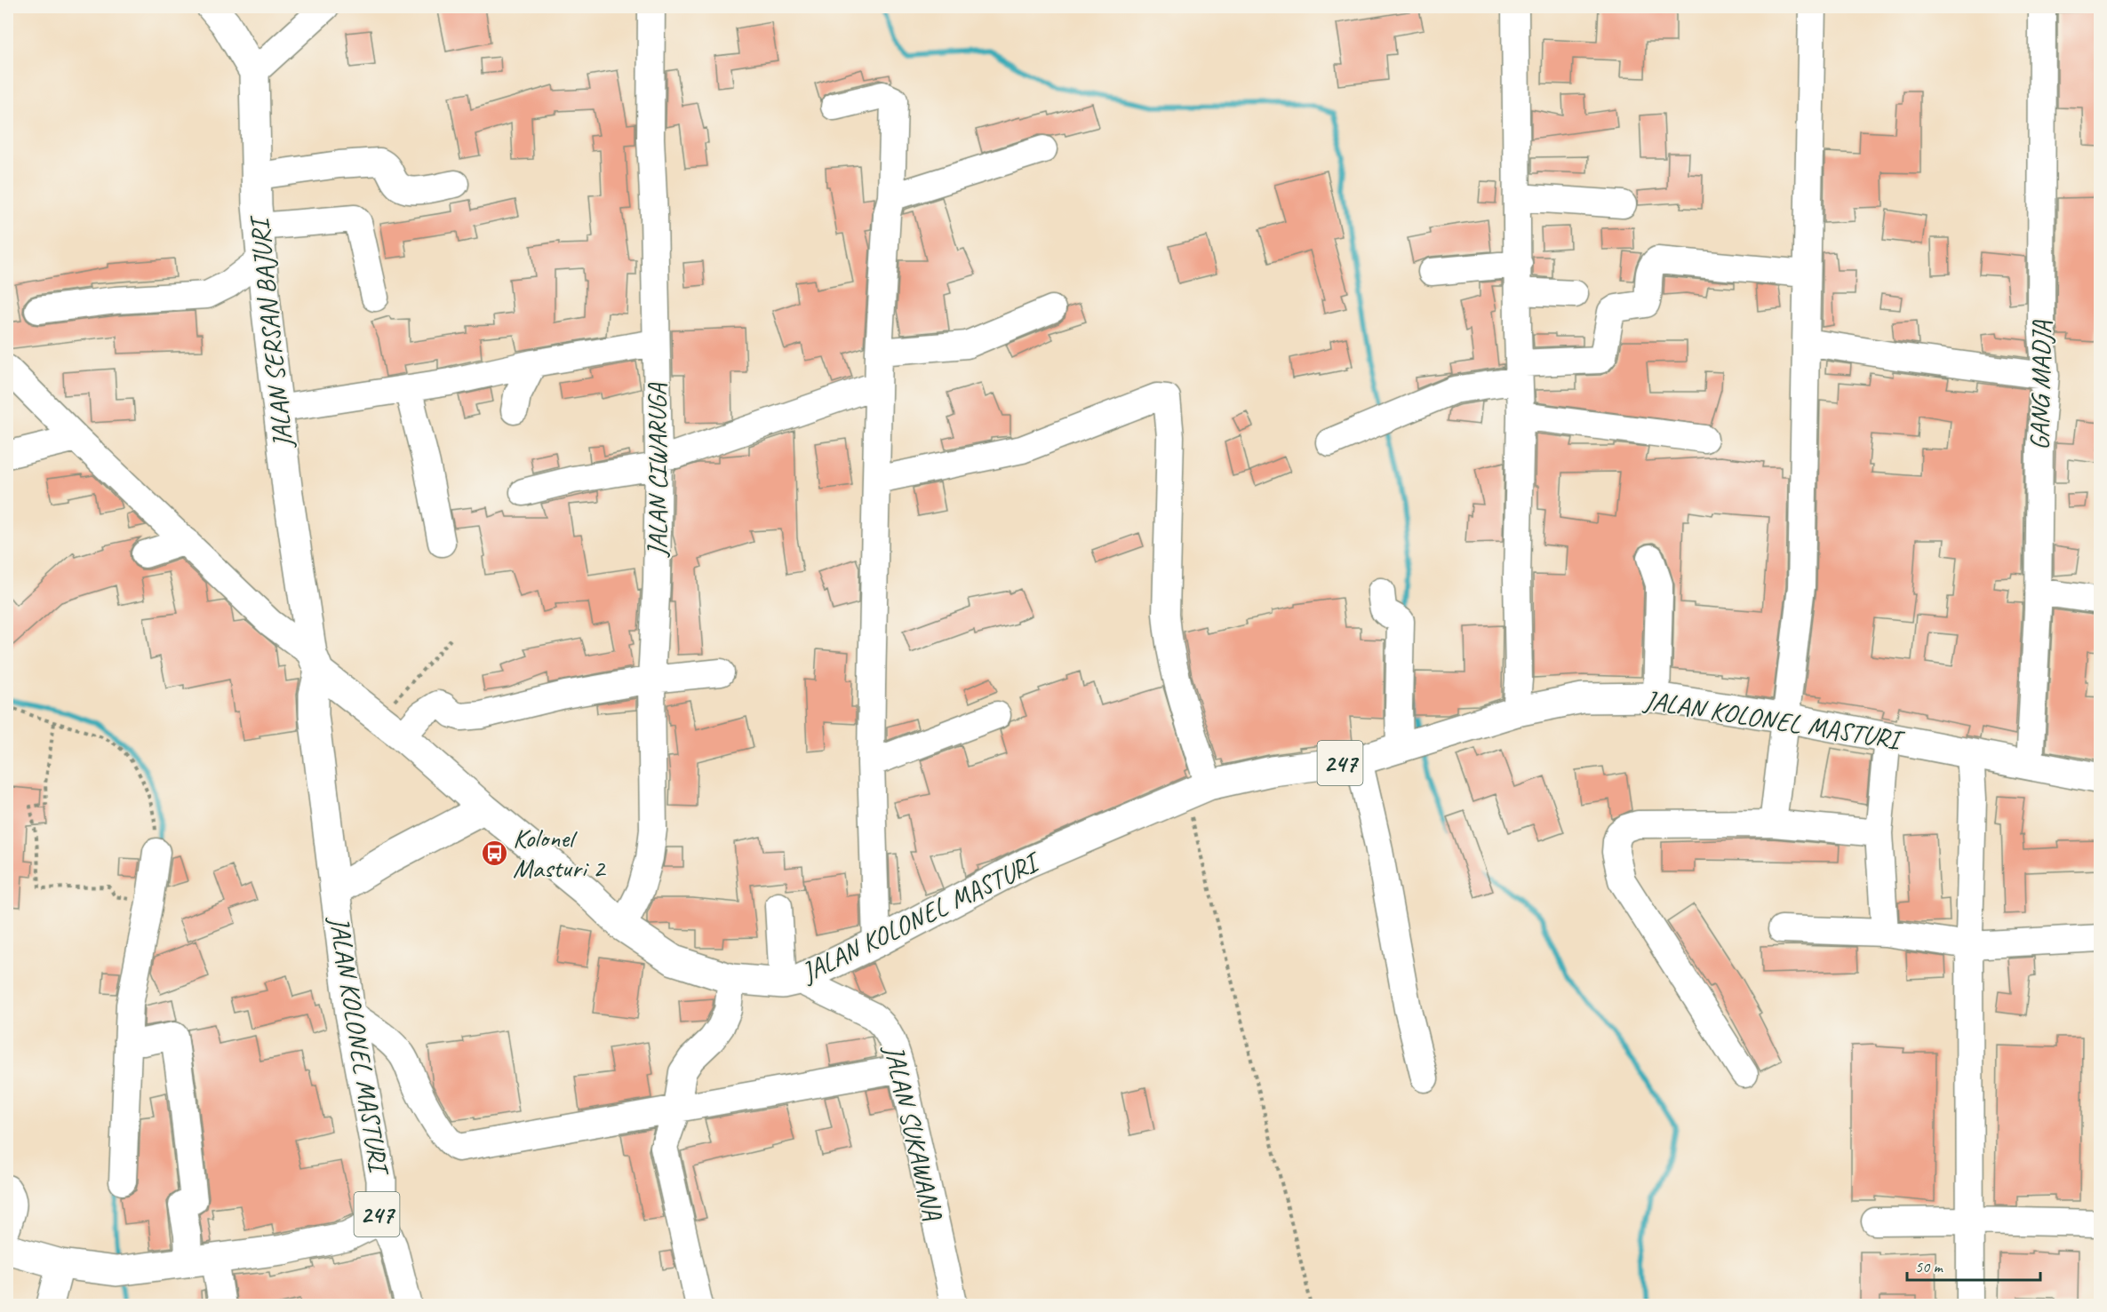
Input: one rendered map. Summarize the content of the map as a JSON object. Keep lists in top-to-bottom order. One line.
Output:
{"streets":{"main road":["JALAN SERSAN BAJURI","JALAN KOLONEL MASTURI","247"],"street":["GANG MADJA","JALAN CIWARUGA","JALAN SUKAWANA"]},"crossings":[["JALAN SERSAN BAJURI","JALAN KOLONEL MASTURI"],["GANG MADJA","JALAN KOLONEL MASTURI"],["JALAN CIWARUGA","JALAN KOLONEL MASTURI"],["JALAN KOLONEL MASTURI","JALAN SUKAWANA"]],"places":{"bus stop":["Kolonel Masturi 2"]},"scale_bar":"50 m"}
